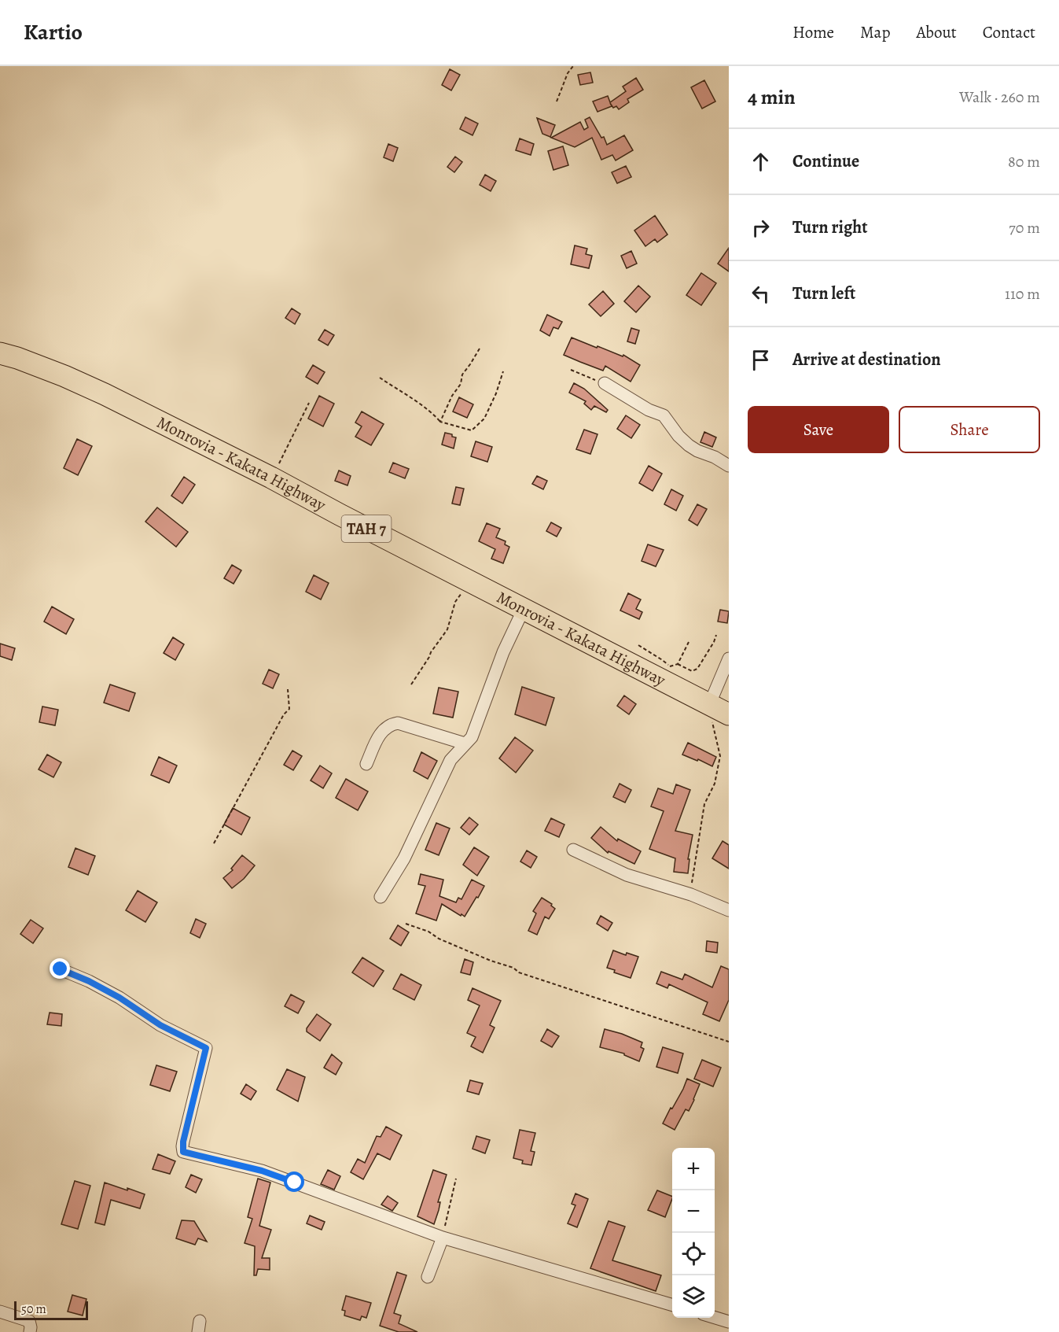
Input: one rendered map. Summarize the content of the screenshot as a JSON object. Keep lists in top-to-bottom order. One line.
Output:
{"streets":{"highway":["Monrovia - Kakata Highway","TAH 7"]},"scale_bar":"50 m","page":{"header":"Kartio","nav":["Home","Map","About","Contact"],"heading":["4 min","Walk · 260 m"],"list":[["Continue","80 m"],["Turn right","70 m"],["Turn left","110 m"],"Arrive at destination"],"buttons":["Save","Share"],"map_buttons":["+","−"],"scale":"50 m"}}
